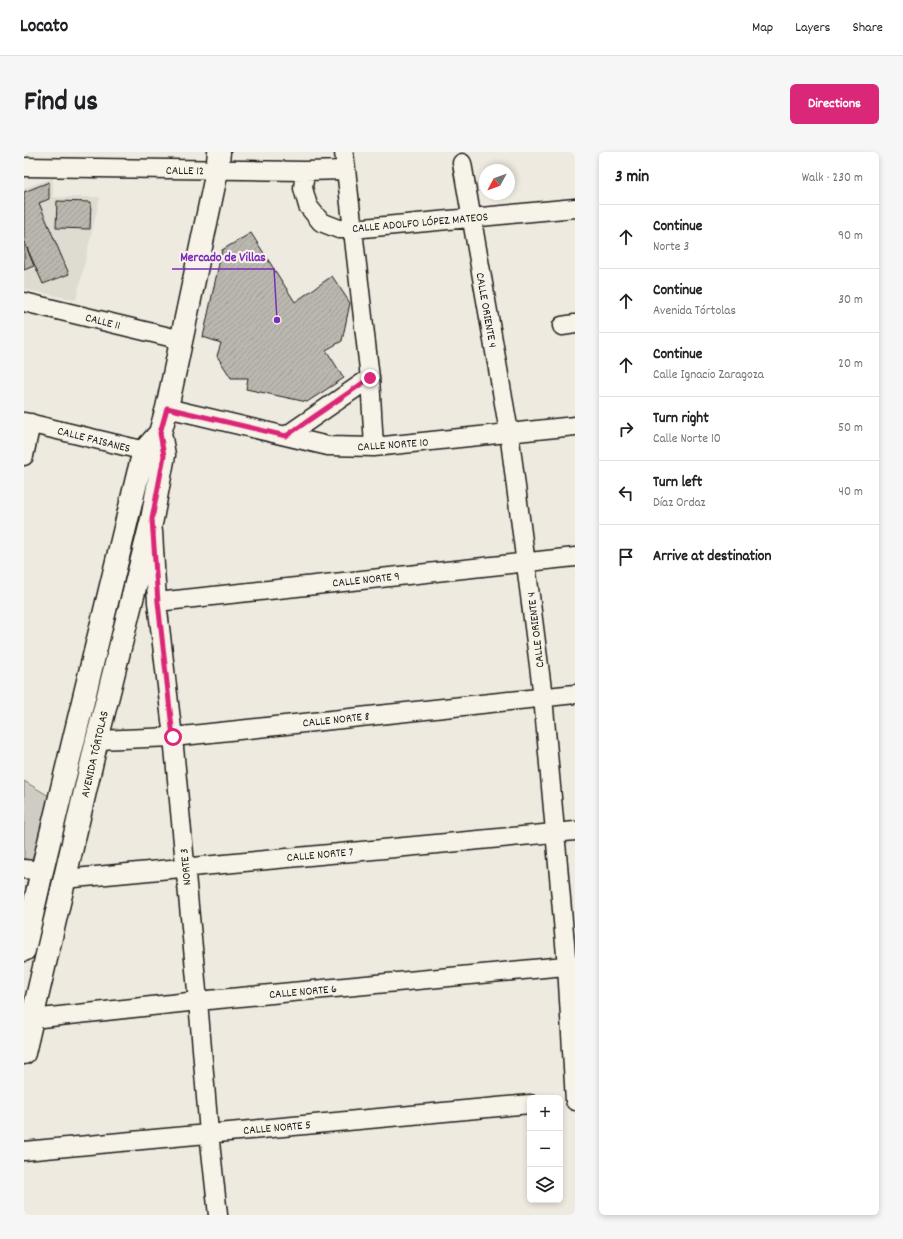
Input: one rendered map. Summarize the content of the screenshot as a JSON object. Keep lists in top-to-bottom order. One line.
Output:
{"streets":{"street":["CALLE 12","CALLE ADOLFO LÓPEZ MATEOS","CALLE ORIENTE 4","CALLE 11","CALLE FAISANES","CALLE NORTE 10","CALLE NORTE 9","CALLE NORTE 8","AVENIDA TÓRTOLAS","CALLE NORTE 7","NORTE 3","CALLE NORTE 6","CALLE NORTE 5"]},"crossings":[["CALLE 12","CALLE ADOLFO LÓPEZ MATEOS"],["CALLE ADOLFO LÓPEZ MATEOS","CALLE ORIENTE 4"],["CALLE ORIENTE 4","CALLE NORTE 10"],["CALLE ORIENTE 4","CALLE NORTE 9"],["CALLE ORIENTE 4","CALLE NORTE 8"],["CALLE ORIENTE 4","CALLE NORTE 7"],["CALLE ORIENTE 4","CALLE NORTE 6"],["CALLE FAISANES","AVENIDA TÓRTOLAS"],["CALLE NORTE 9","NORTE 3"],["CALLE NORTE 8","AVENIDA TÓRTOLAS"],["CALLE NORTE 8","NORTE 3"],["AVENIDA TÓRTOLAS","CALLE NORTE 7"],["AVENIDA TÓRTOLAS","NORTE 3"],["AVENIDA TÓRTOLAS","CALLE NORTE 6"],["CALLE NORTE 7","NORTE 3"],["NORTE 3","CALLE NORTE 6"],["NORTE 3","CALLE NORTE 5"]],"places":["Mercado de Villas"],"north":"bottom left","page":{"header":"Locato","nav":["Map","Layers","Share"],"title":"Find us","buttons":"Directions","heading":["3 min","Walk · 230 m"],"list":[["Continue","Norte 3","90 m"],["Continue","Avenida Tórtolas","30 m"],["Continue","Calle Ignacio Zaragoza","20 m"],["Turn right","Calle Norte 10","50 m"],["Turn left","Díaz Ordaz","40 m"],"Arrive at destination"],"map_buttons":["+","−"]}}
